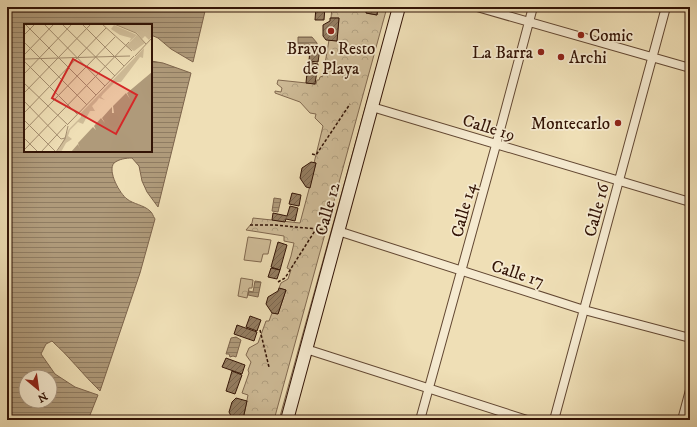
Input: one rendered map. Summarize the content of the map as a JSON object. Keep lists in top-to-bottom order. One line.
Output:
{"streets":{"main road":["Calle 12"],"street":["Calle 19","Calle 14","Calle 16","Calle 17"]},"crossings":[["Calle 19","Calle 12"],["Calle 19","Calle 14"],["Calle 19","Calle 16"],["Calle 12","Calle 17"],["Calle 14","Calle 17"],["Calle 16","Calle 17"]],"places":["Bravo . Resto de Playa","Comic","La Barra","Archi","Montecarlo"],"north":"bottom right"}
